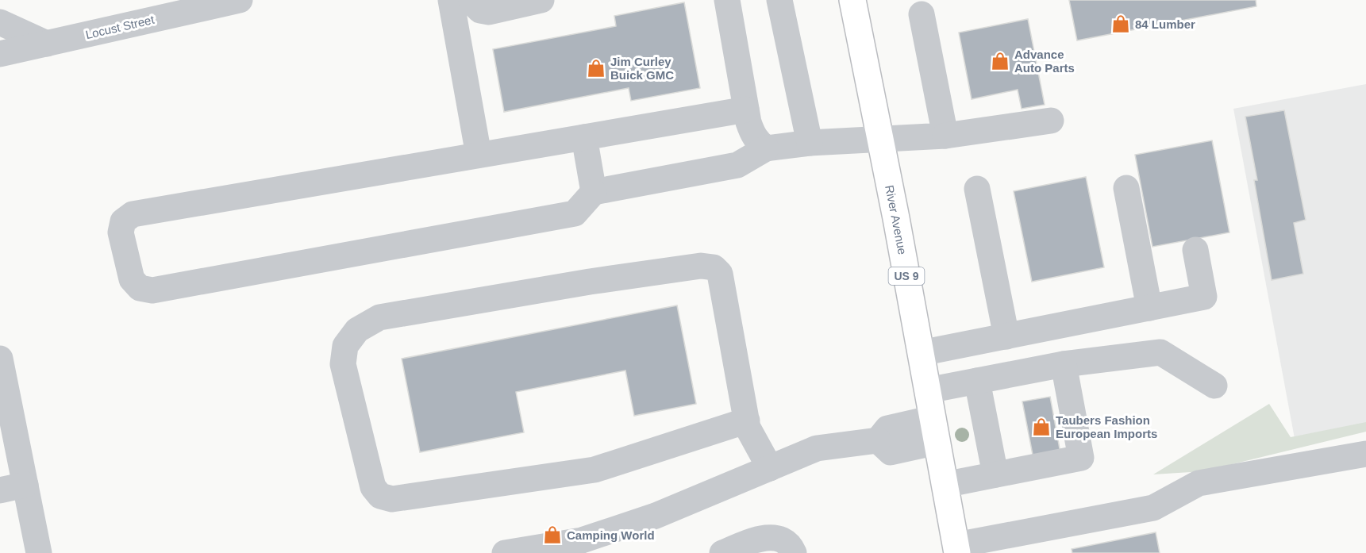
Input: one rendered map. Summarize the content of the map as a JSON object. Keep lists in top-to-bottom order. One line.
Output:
{"streets":{"highway":["River Avenue","US 9"],"street":["Locust Street"]},"places":{"shop":["84 Lumber","Advance Auto Parts","Jim Curley Buick GMC","Taubers Fashion European Imports","Camping World"]}}
